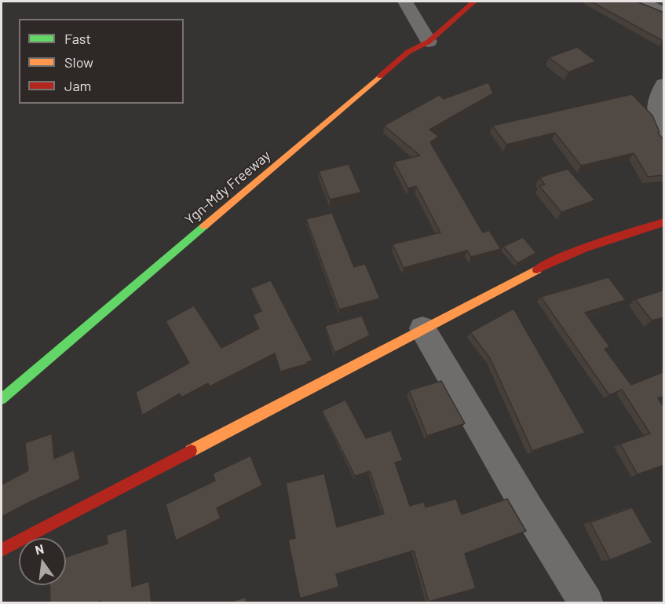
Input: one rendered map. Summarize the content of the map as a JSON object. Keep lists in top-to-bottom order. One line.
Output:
{"streets":{"main road":["Ygn-Mdy Freeway"]},"legend":["Fast","Slow","Jam"],"north":"top"}
